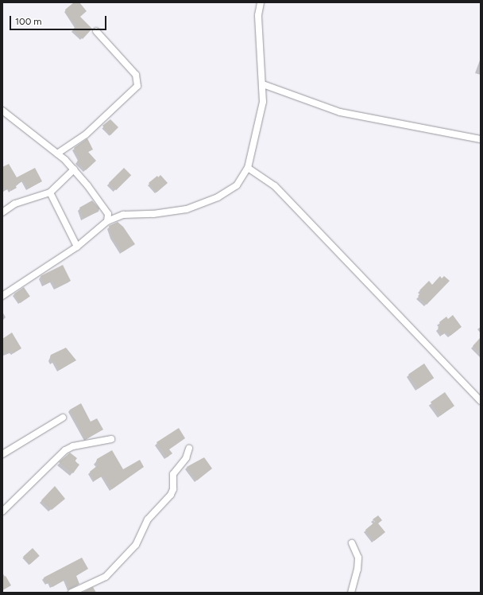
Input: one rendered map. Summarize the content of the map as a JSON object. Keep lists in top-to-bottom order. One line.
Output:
{"scale_bar":"100 m"}
